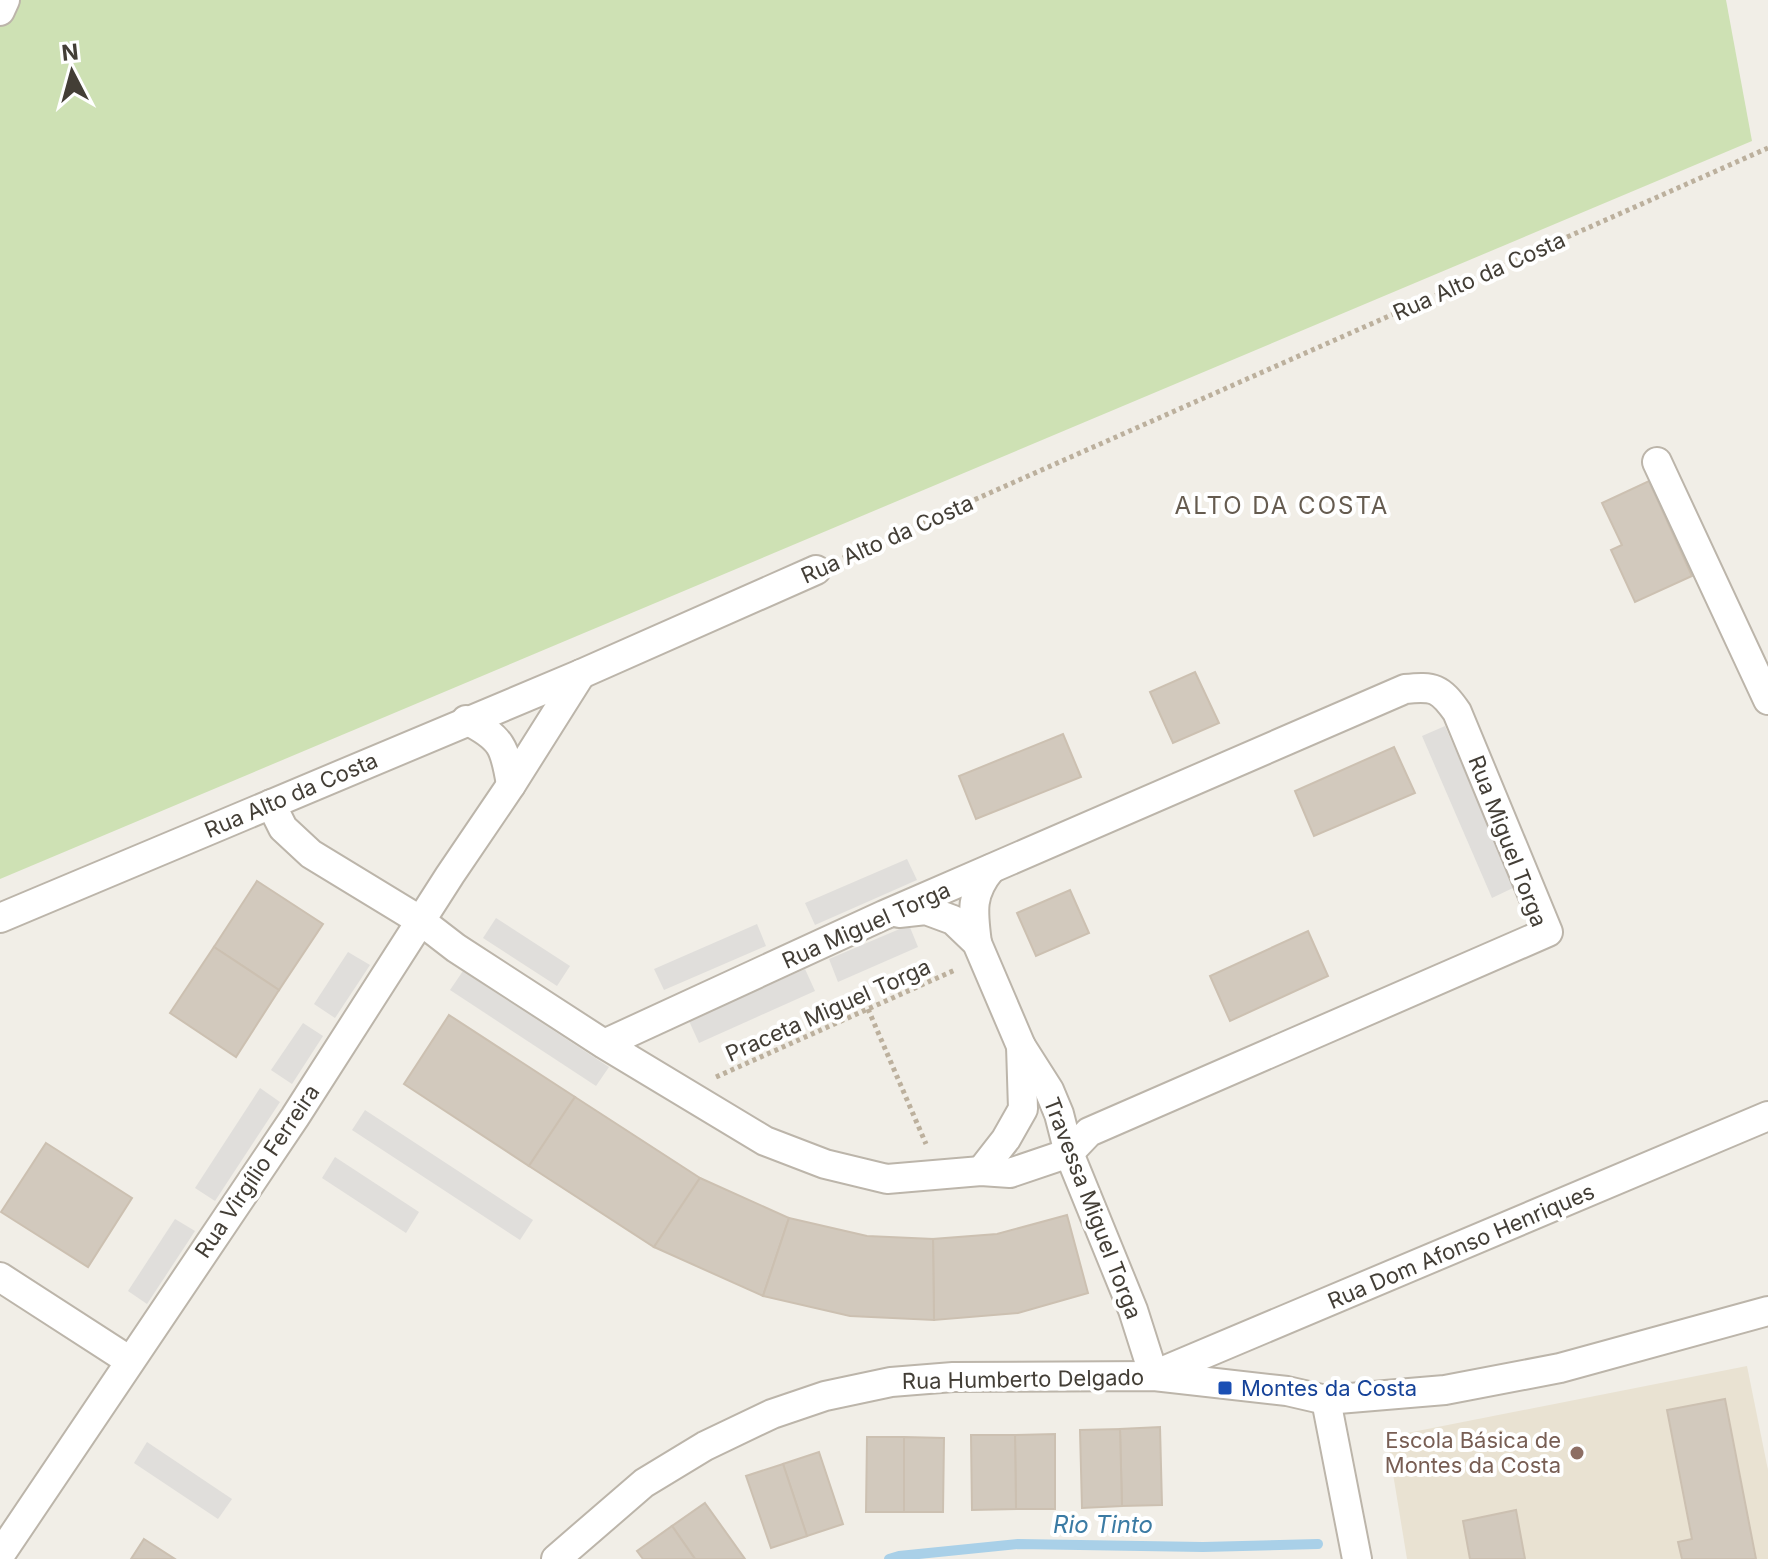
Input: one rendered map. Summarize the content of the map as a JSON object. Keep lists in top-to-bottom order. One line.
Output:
{"streets":{"street":["Rua Alto da Costa","Rua Miguel Torga","Rua Virgílio Ferreira","Travessa Miguel Torga","Rua Dom Afonso Henriques","Rua Humberto Delgado"],"path":["Praceta Miguel Torga"]},"crossings":[["Rua Alto da Costa","Rua Miguel Torga"],["Rua Alto da Costa","Rua Virgílio Ferreira"],["Rua Miguel Torga","Rua Virgílio Ferreira"],["Rua Miguel Torga","Travessa Miguel Torga"],["Praceta Miguel Torga","Travessa Miguel Torga"],["Travessa Miguel Torga","Rua Dom Afonso Henriques"],["Travessa Miguel Torga","Rua Humberto Delgado"],["Rua Dom Afonso Henriques","Rua Humberto Delgado"]],"districts":["ALTO DA COSTA"],"water":["Rio Tinto"],"places":{"transit":["Montes da Costa"],"other":["Escola Básica de Montes da Costa"]},"north":"top"}
